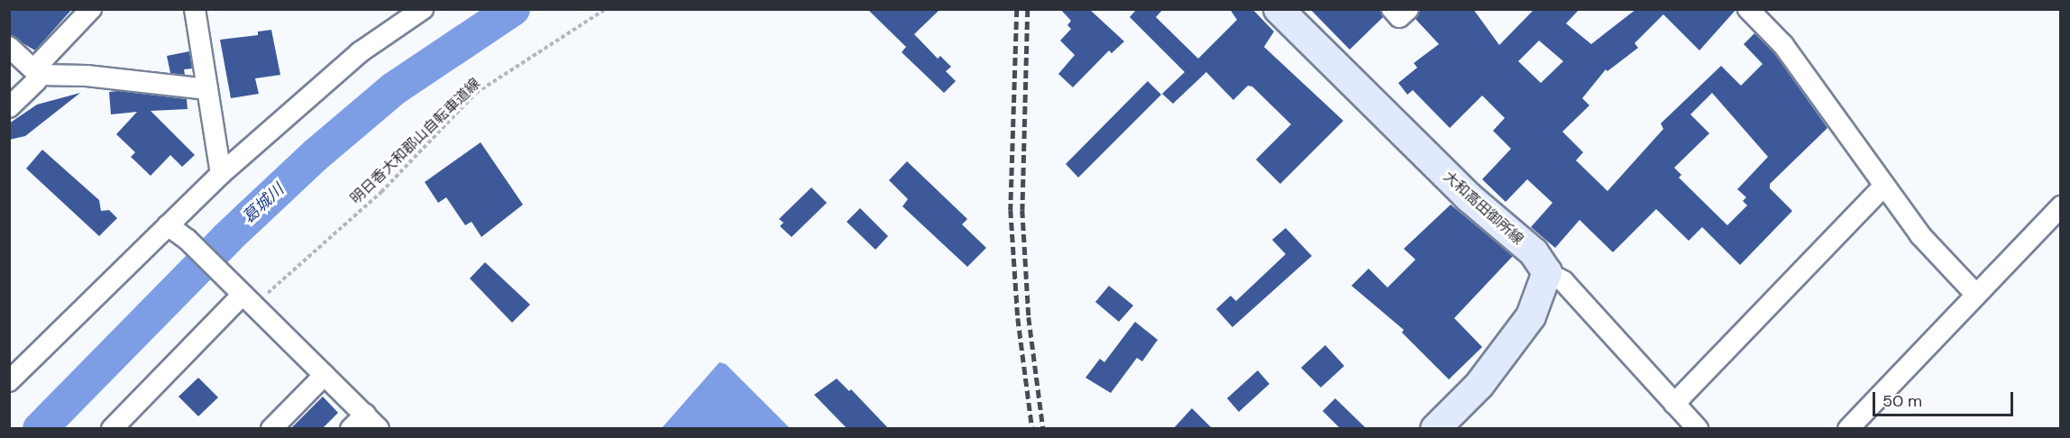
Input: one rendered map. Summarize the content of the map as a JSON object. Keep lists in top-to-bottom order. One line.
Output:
{"streets":{"main road":["大和高田御所線"],"path":["明日香大和郡山自転車道線"]},"water":["葛城川"],"scale_bar":"50 m"}
